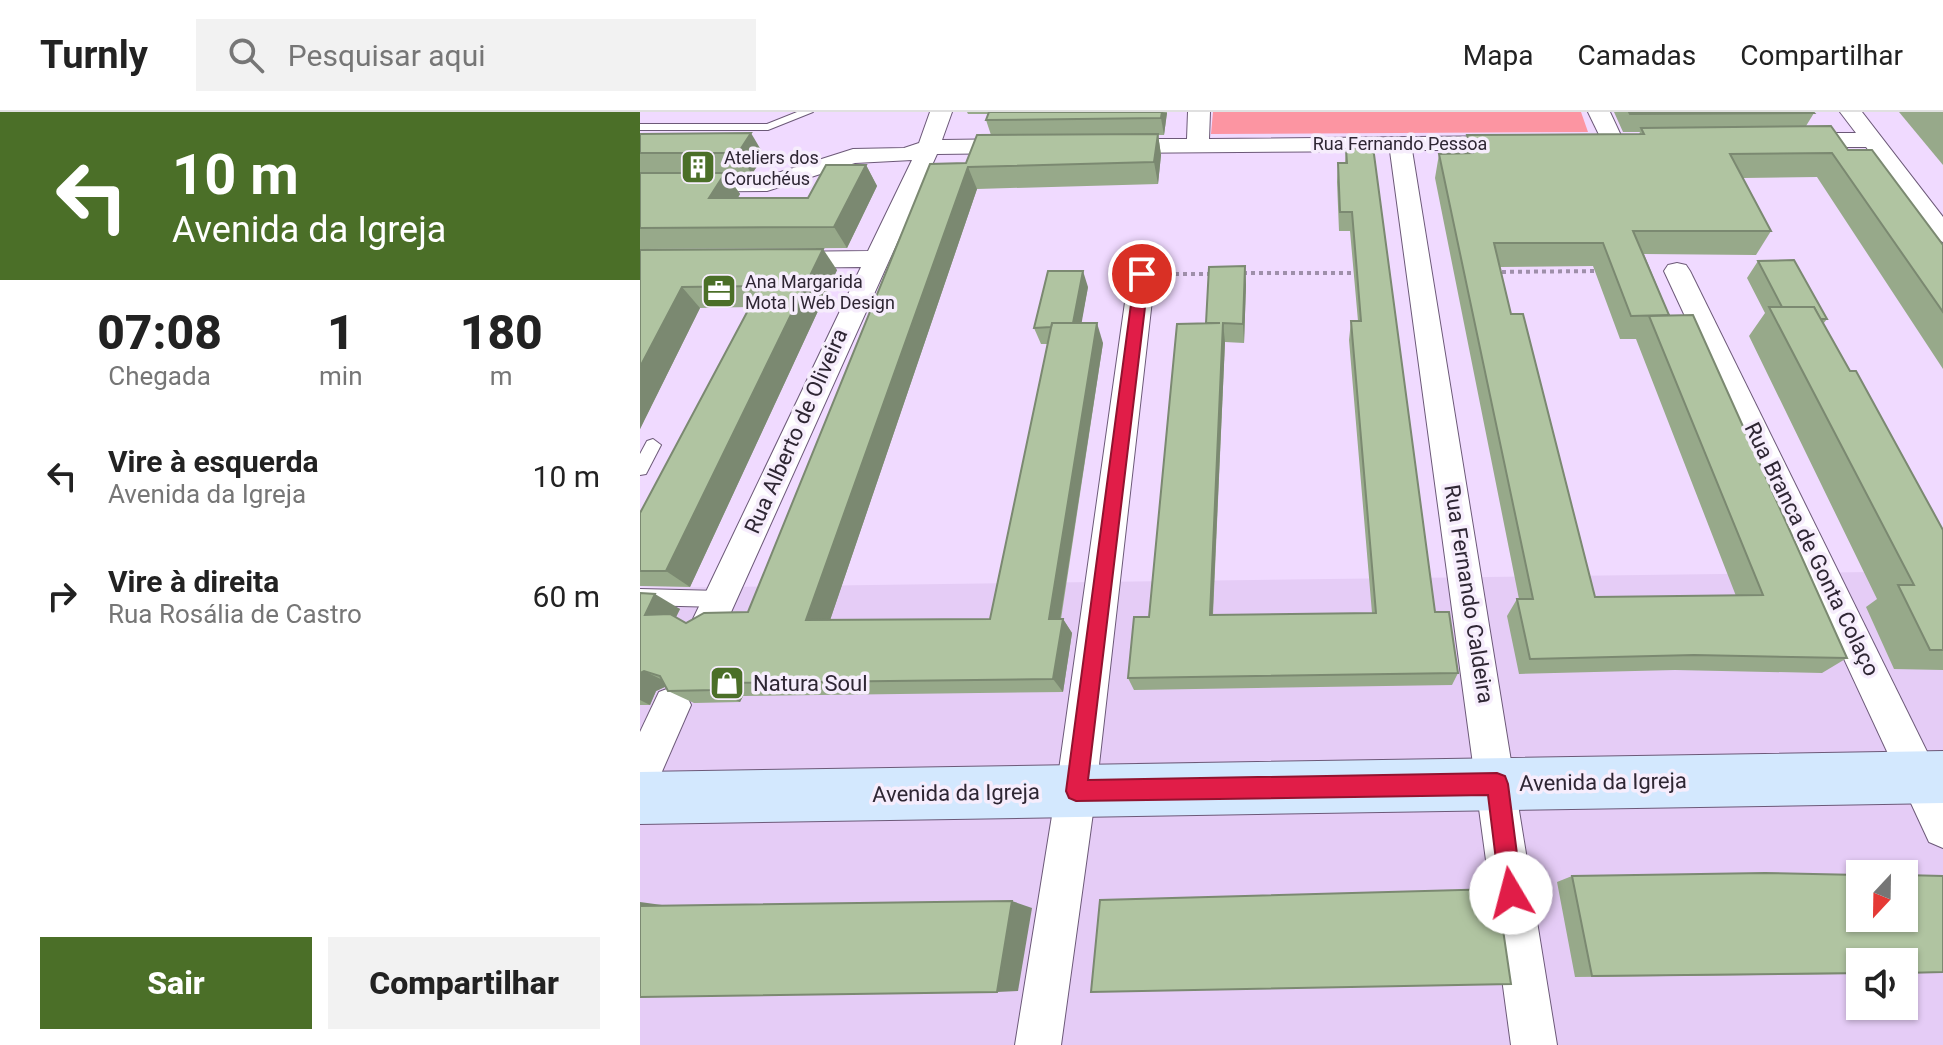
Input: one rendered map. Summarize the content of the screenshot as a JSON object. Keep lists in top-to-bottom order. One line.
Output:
{"streets":{"street":["Rua Fernando Pessoa","Rua Alberto de Oliveira","Rua Branca de Gonta Colaço","Rua Fernando Caldeira","Avenida da Igreja"]},"crossings":[["Rua Fernando Pessoa","Rua Fernando Caldeira"],["Rua Branca de Gonta Colaço","Avenida da Igreja"],["Rua Fernando Caldeira","Avenida da Igreja"]],"places":{"building":["Ateliers dos Coruchéus"],"office":["Ana Margarida Mota | Web Design"],"shop":["Natura Soul"]},"north":"bottom","page":{"header":"Turnly","search":"Pesquisar aqui","nav":["Mapa","Camadas","Compartilhar"],"turn":["10 m","Avenida da Igreja"],"eta":["07:08","Chegada","1","min","180","m"],"list":[{"name":"Vire à esquerda","note":"Avenida da Igreja","value":"10 m"},{"name":"Vire à direita","note":"Rua Rosália de Castro","value":"60 m"}],"buttons":["Sair","Compartilhar"]}}
